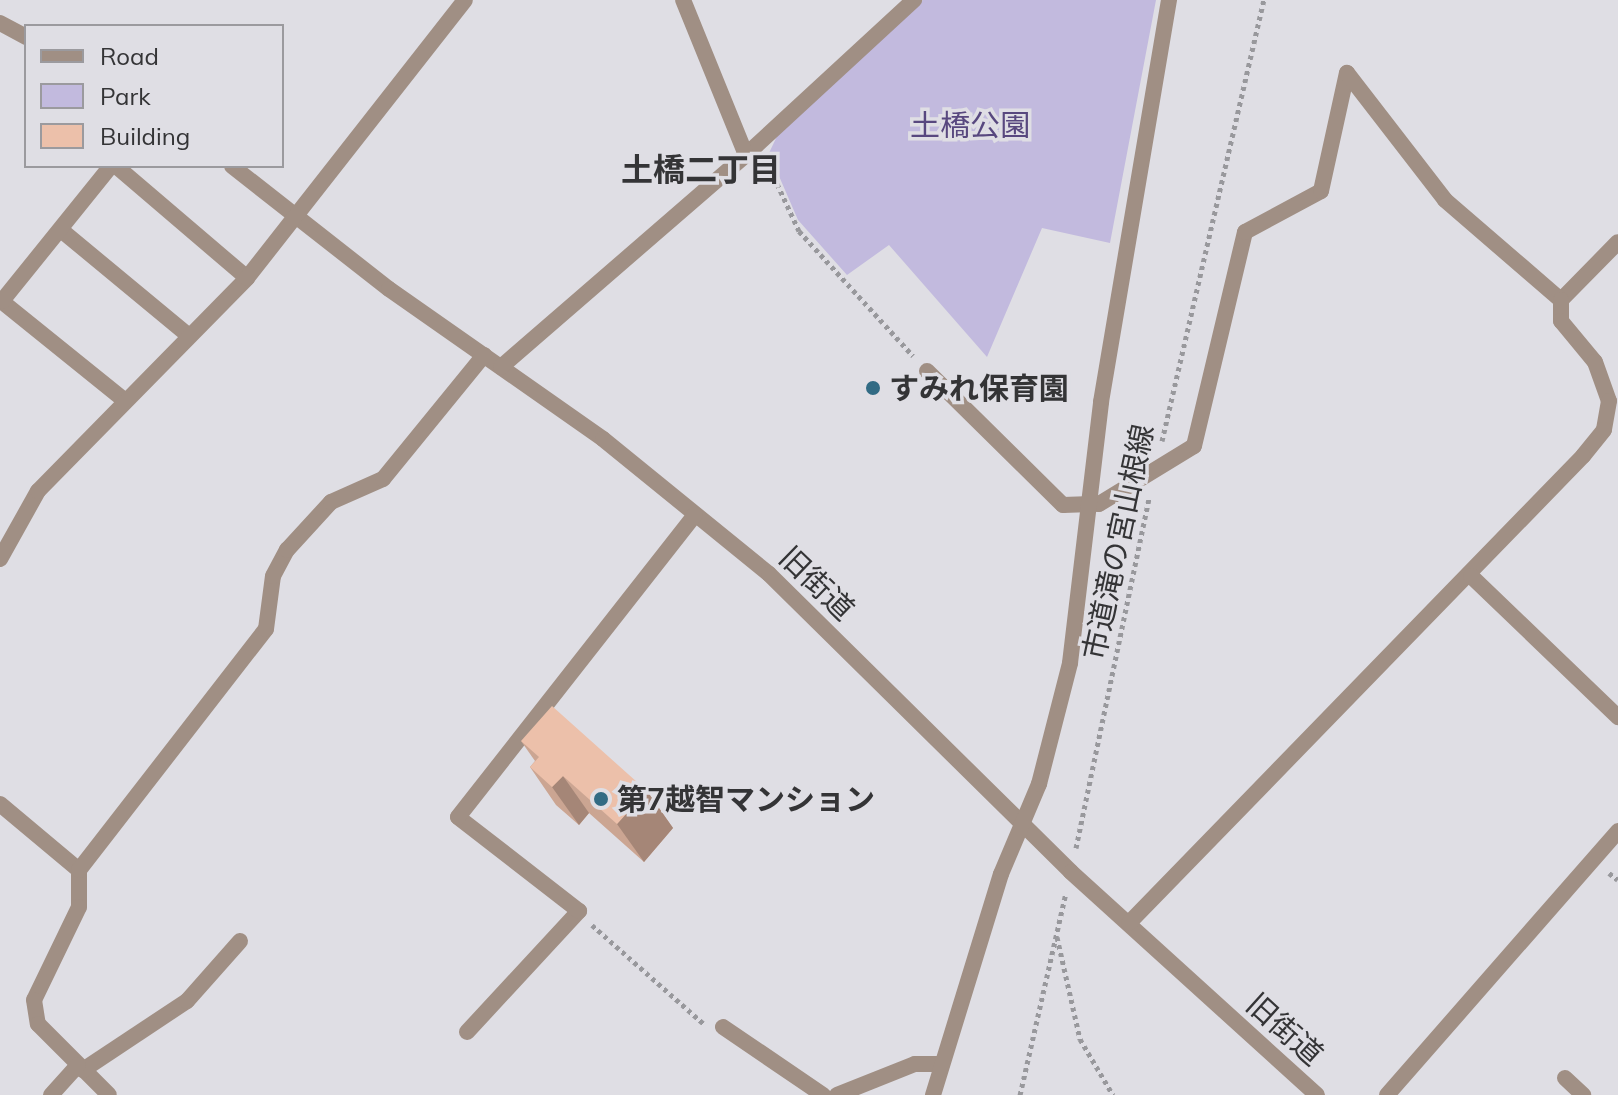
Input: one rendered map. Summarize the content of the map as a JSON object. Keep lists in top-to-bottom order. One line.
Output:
{"streets":{"street":["旧街道"],"path":["市道滝の宮山根線"]},"crossings":[["市道滝の宮山根線","旧街道"]],"districts":["土橋二丁目"],"parks":["土橋公園"],"places":["すみれ保育園","第7越智マンション"],"legend":["Road","Park","Building"]}
